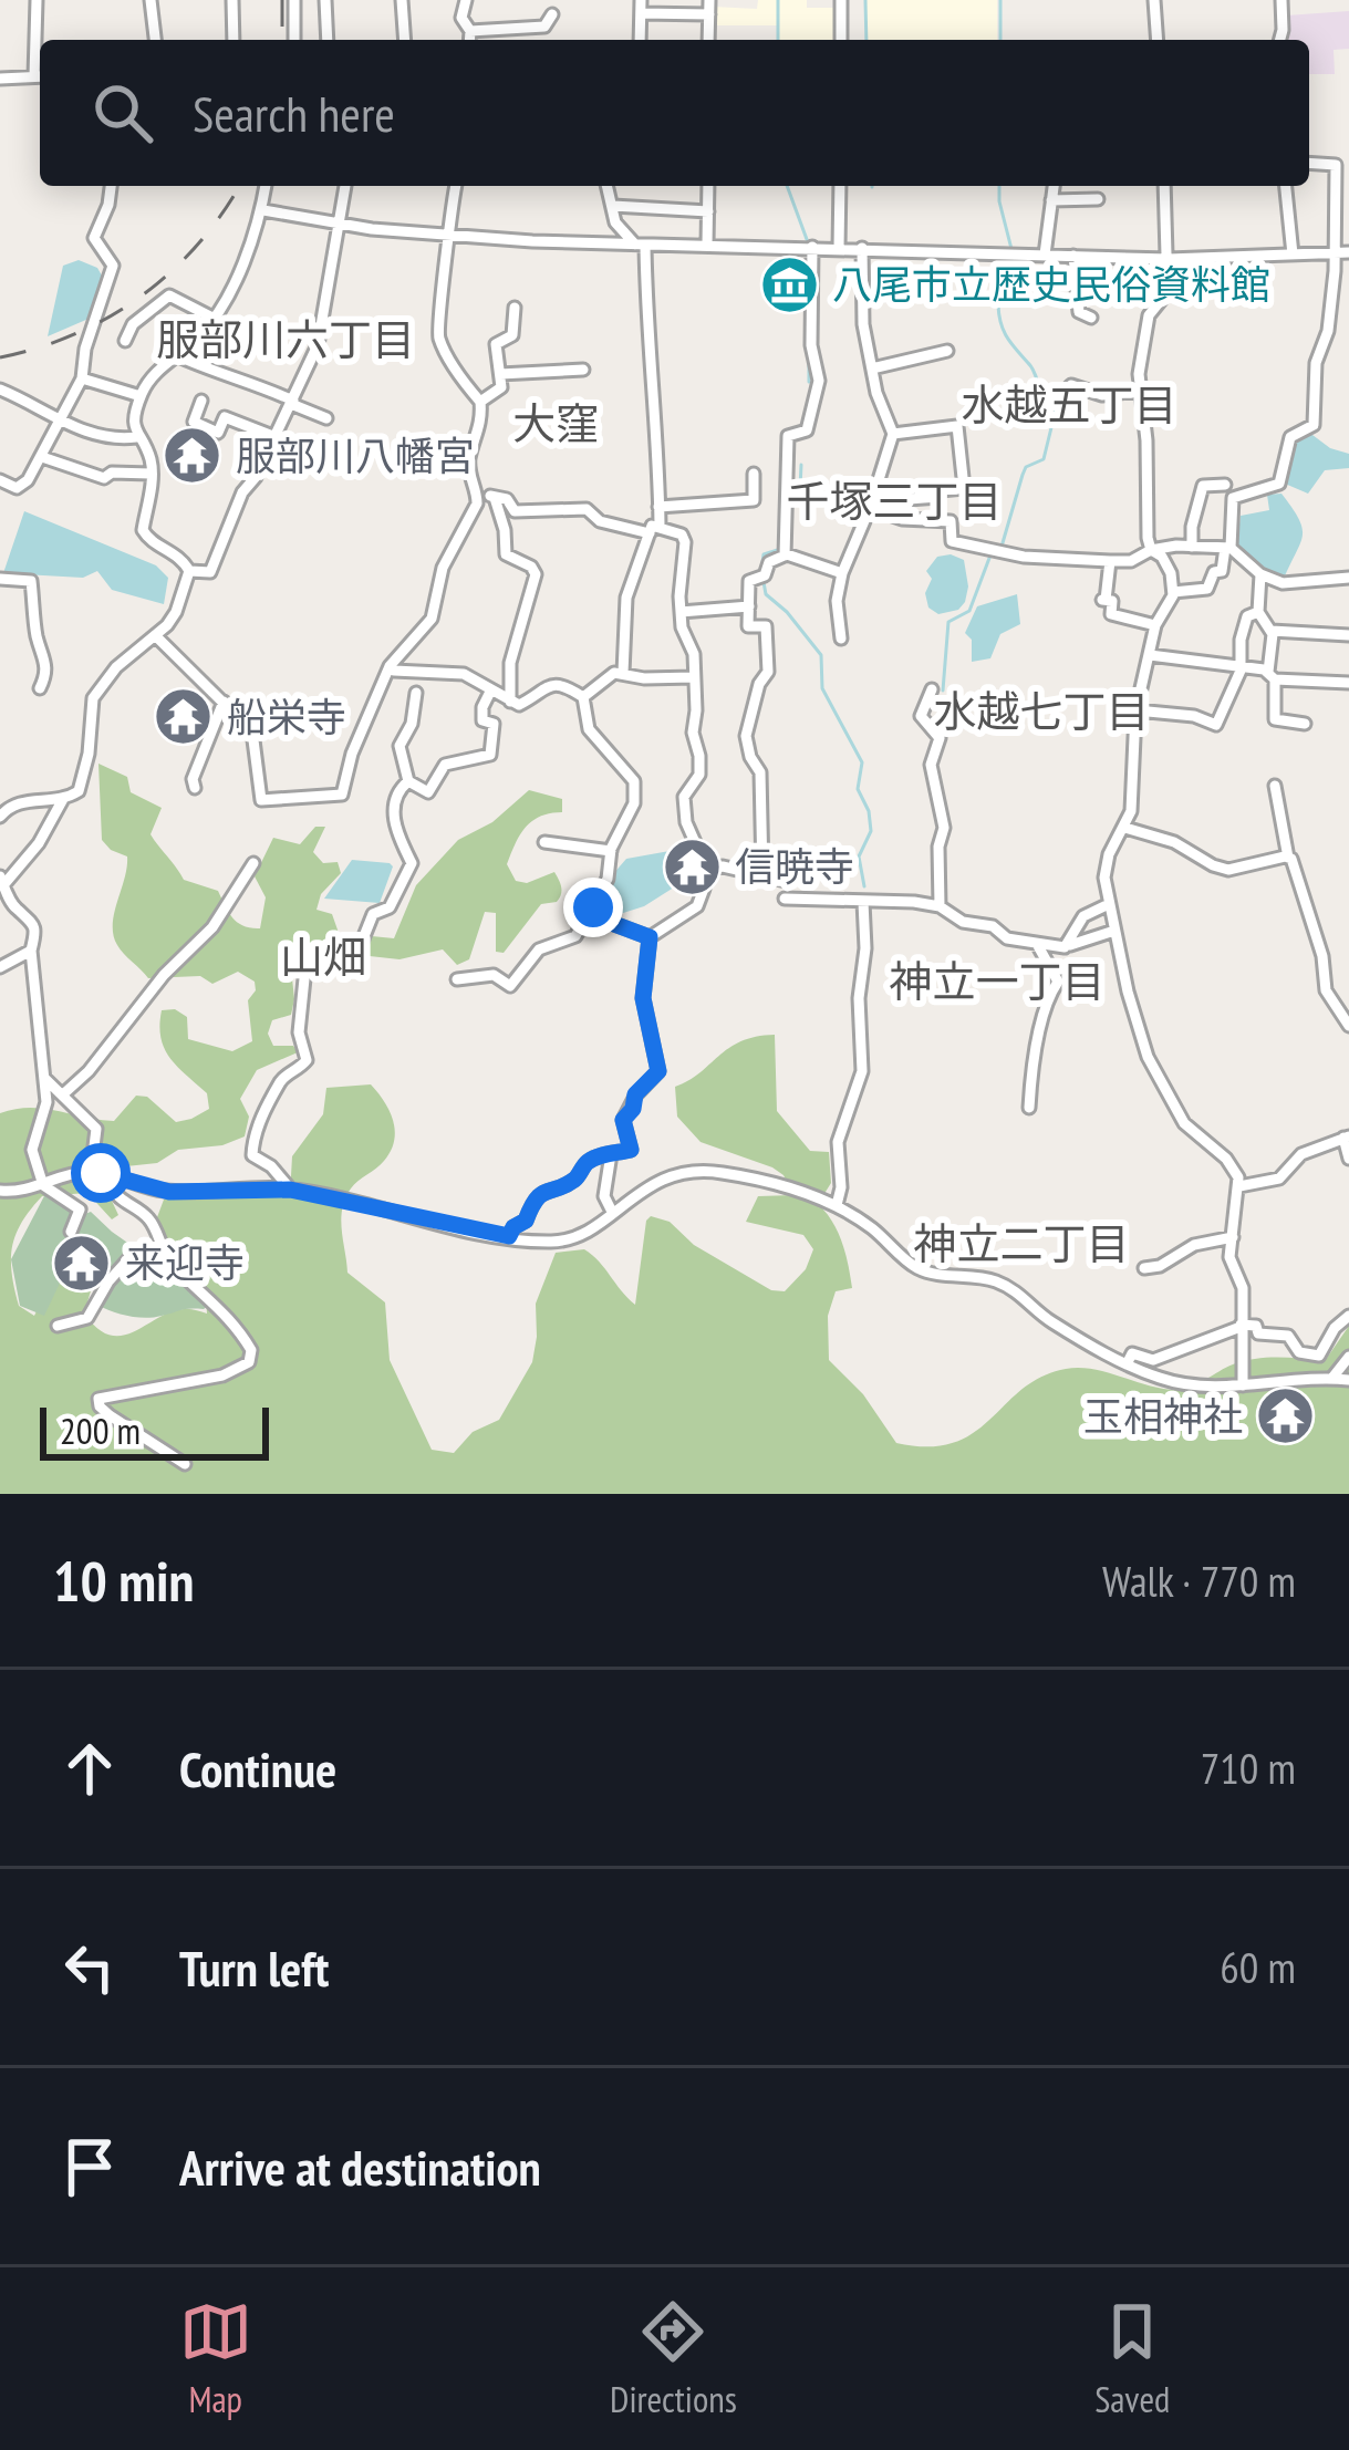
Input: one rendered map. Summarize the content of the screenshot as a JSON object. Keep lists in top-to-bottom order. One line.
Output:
{"districts":["服部川六丁目","水越五丁目","大窪","千塚三丁目","水越七丁目","山畑","神立一丁目","神立二丁目"],"places":{"museum":["八尾市立歴史民俗資料館"],"temple":["服部川八幡宮","船栄寺","信暁寺","来迎寺","玉相神社"]},"scale_bar":"200 m","page":{"search":"Search here","scale":"200 m","heading":["10 min","Walk · 770 m"],"list":[["Continue","710 m"],["Turn left","60 m"],"Arrive at destination"],"nav":["Map","Directions","Saved"]}}
